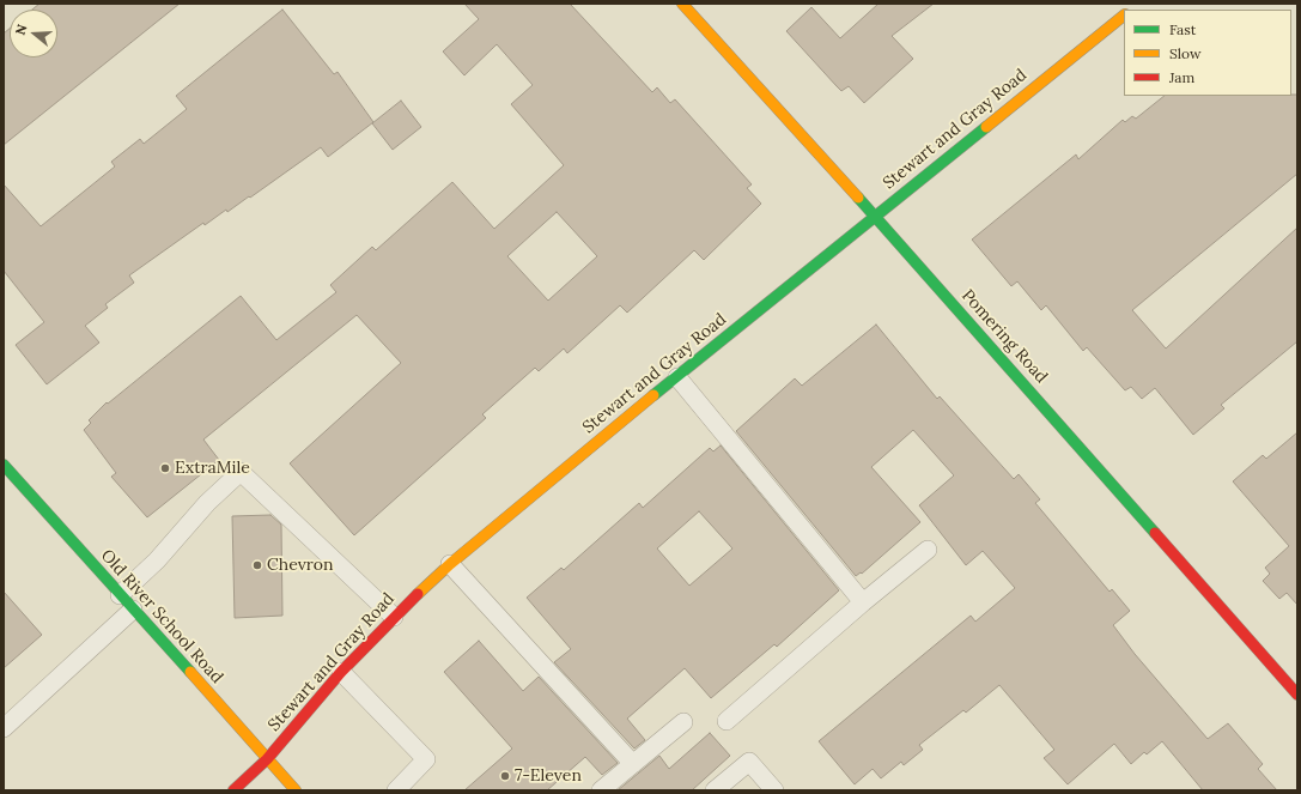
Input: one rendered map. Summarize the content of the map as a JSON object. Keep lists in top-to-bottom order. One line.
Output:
{"streets":{"main road":["Stewart and Gray Road","Pomering Road","Old River School Road"]},"crossings":[["Stewart and Gray Road","Pomering Road"],["Stewart and Gray Road","Old River School Road"]],"places":["ExtraMile","Chevron","7-Eleven"],"legend":["Fast","Slow","Jam"],"north":"left"}
